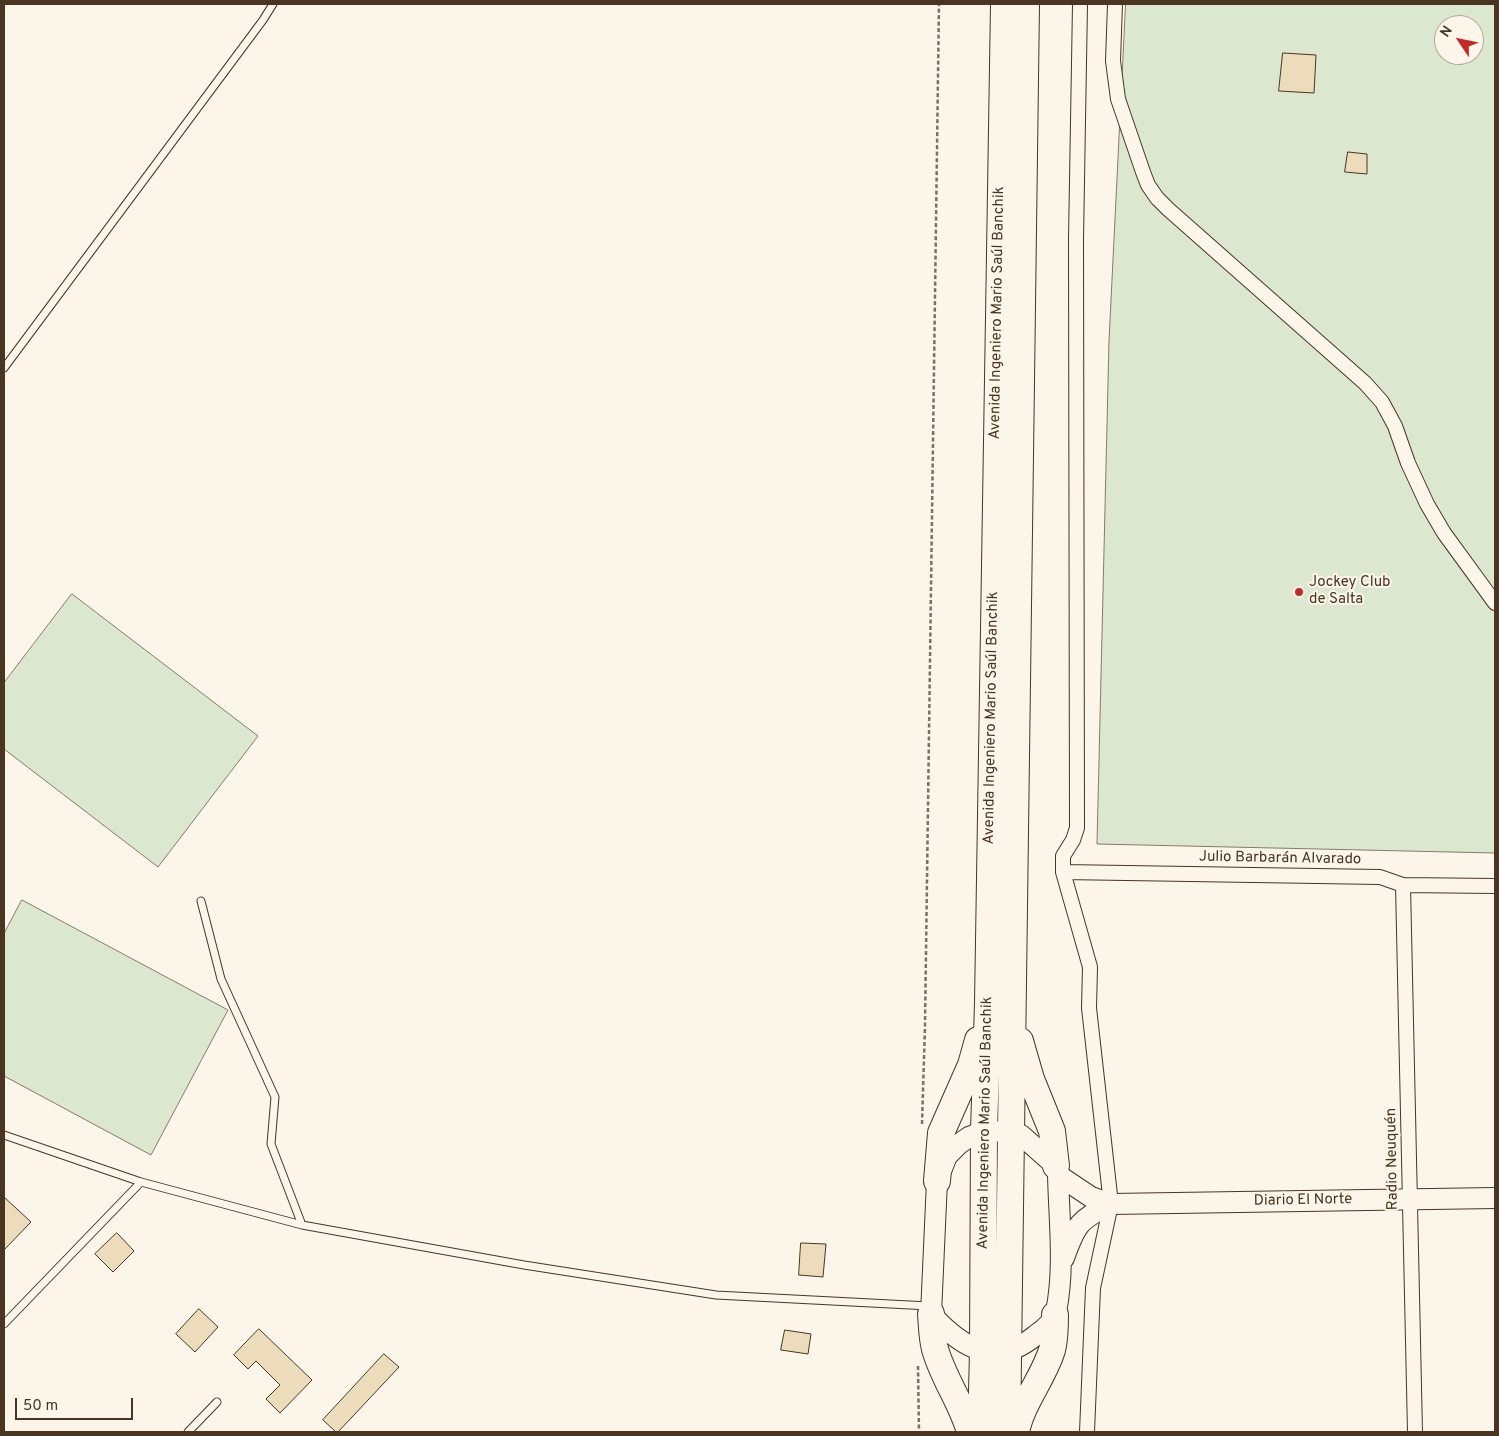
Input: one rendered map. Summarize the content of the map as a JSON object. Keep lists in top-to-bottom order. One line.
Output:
{"streets":{"highway":["Avenida Ingeniero Mario Saúl Banchik"],"street":["Julio Barbarán Alvarado","Radio Neuquén","Diario El Norte"]},"crossings":[["Julio Barbarán Alvarado","Radio Neuquén"],["Radio Neuquén","Diario El Norte"]],"places":["Jockey Club de Salta"],"scale_bar":"50 m","north":"top left"}
